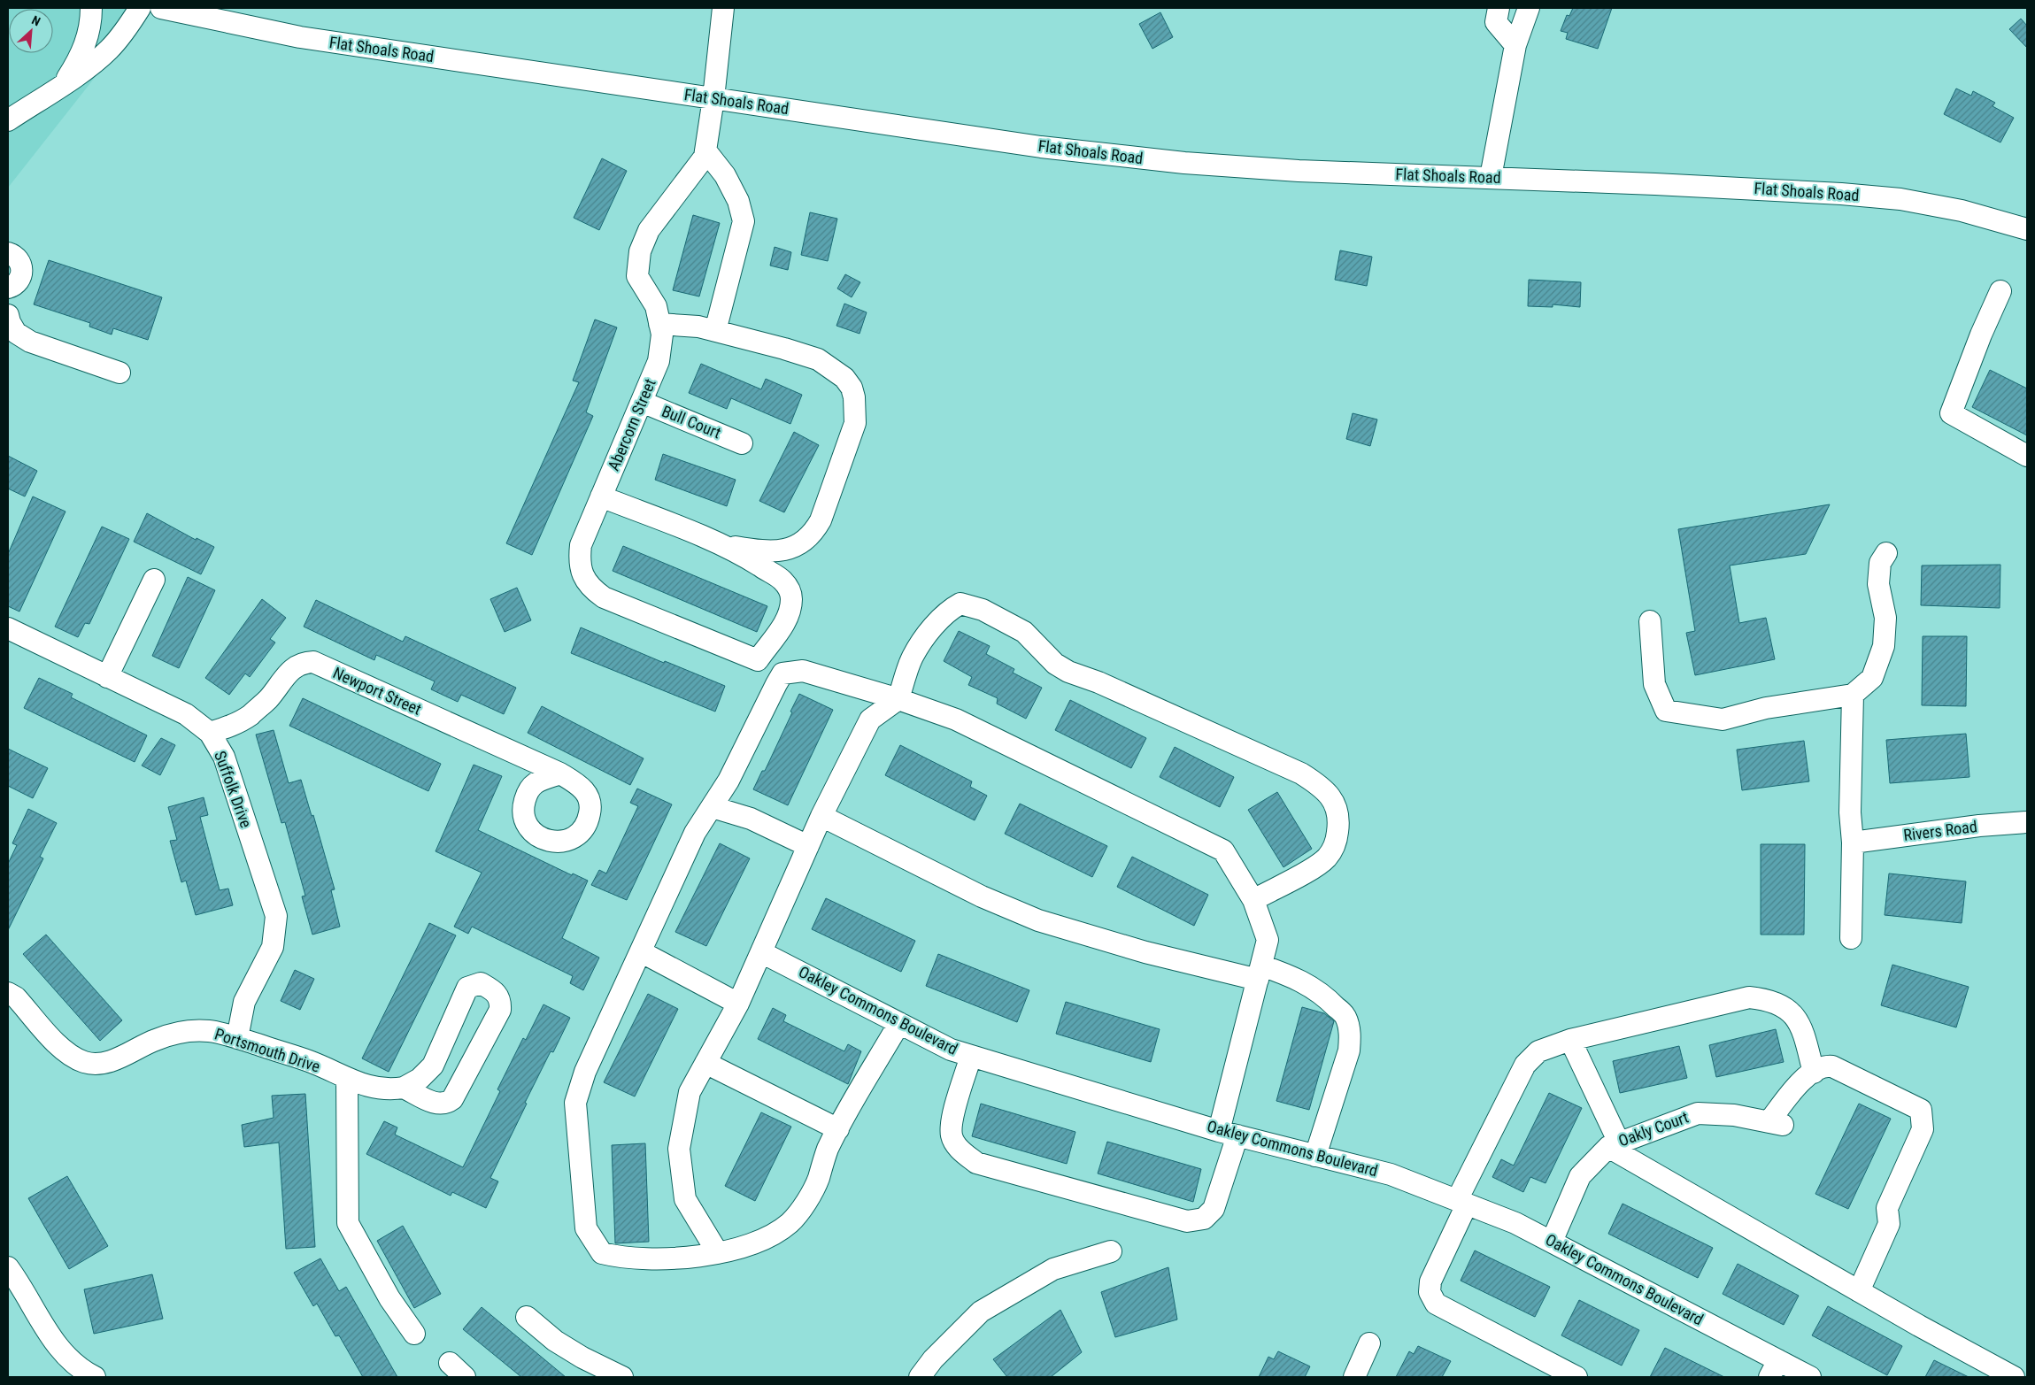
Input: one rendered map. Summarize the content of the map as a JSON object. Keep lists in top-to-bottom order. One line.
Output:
{"streets":{"street":["Flat Shoals Road","Bull Court","Abercorn Street","Newport Street","Suffolk Drive","Rivers Road","Oakley Commons Boulevard","Portsmouth Drive","Oakly Court"]},"crossings":[["Flat Shoals Road","Abercorn Street"],["Bull Court","Abercorn Street"],["Newport Street","Suffolk Drive"],["Suffolk Drive","Portsmouth Drive"],["Oakley Commons Boulevard","Oakly Court"]],"north":"top right"}
